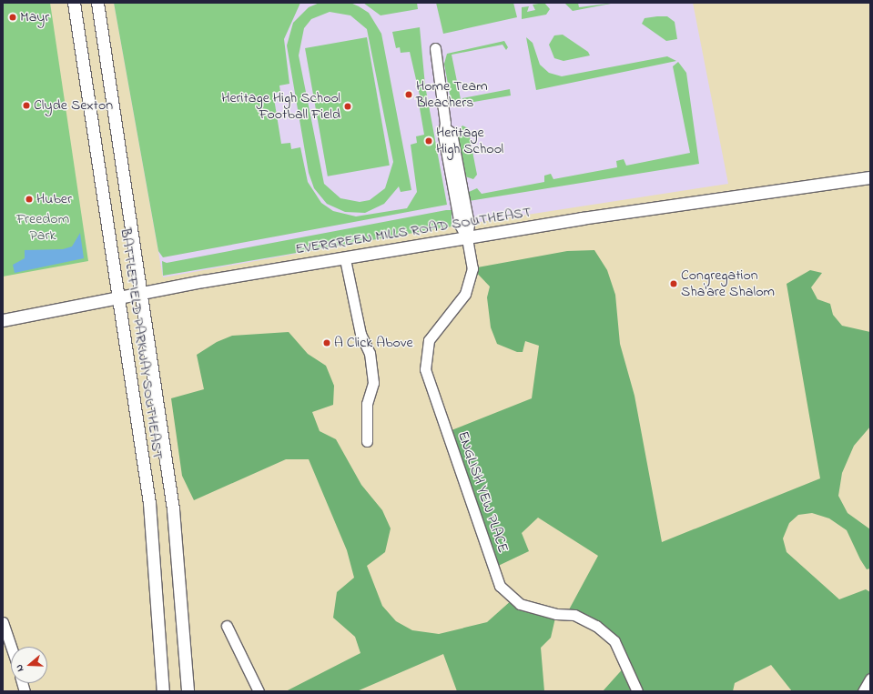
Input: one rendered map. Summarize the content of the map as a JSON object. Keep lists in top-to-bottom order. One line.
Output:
{"streets":{"main road":["EVERGREEN MILLS ROAD SOUTHEAST","BATTLEFIELD PARKWAY SOUTHEAST"],"street":["ENGLISH YEW PLACE"]},"crossings":[["EVERGREEN MILLS ROAD SOUTHEAST","BATTLEFIELD PARKWAY SOUTHEAST"],["EVERGREEN MILLS ROAD SOUTHEAST","ENGLISH YEW PLACE"]],"parks":["Freedom Park"],"places":["Mayr","Home Team Bleachers","Clyde Sexton","Heritage High School Football Field","Heritage High School","Huber","Congregation Sha'are Shalom","A Click Above"],"north":"left"}
